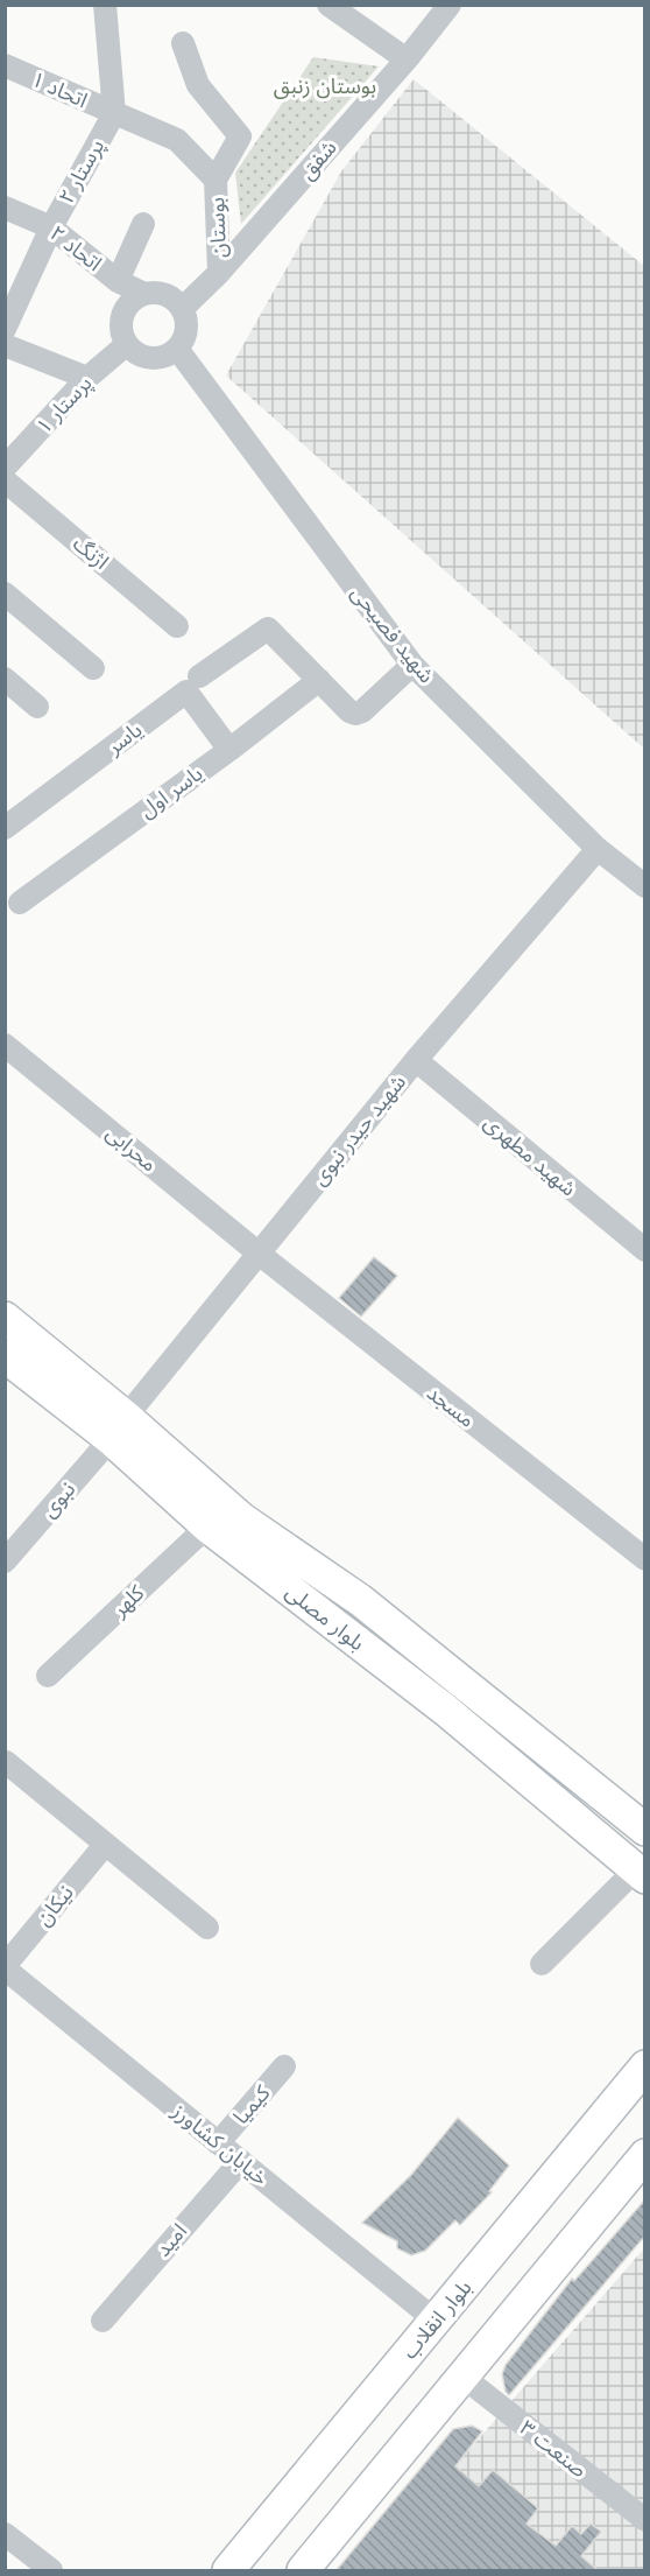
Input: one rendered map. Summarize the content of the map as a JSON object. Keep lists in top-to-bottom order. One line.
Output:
{"streets":{"main road":["بلوار مصلی","بلوار انقلاب"],"street":["اتحاد ۱","شفق","پرستار ۲","بوستان","اتحاد ۲","پرستار ۱","اژنگ","شهید فصیحی","یاسر","یاسر اول","شهید حیدر نبوی","محرابی","شهید مطهری","مسجد","نبوی","کلهر","نیکان","کیمیا","خیابان کشاورز","امید","صنعت ۳"]},"crossings":[["اتحاد ۱","پرستار ۲"],["اتحاد ۱","بوستان"],["شفق","بوستان"],["شفق","اتحاد ۲"],["شفق","پرستار ۱"],["شفق","شهید فصیحی"],["پرستار ۲","بوستان"],["پرستار ۲","اتحاد ۲"],["اتحاد ۲","پرستار ۱"],["اتحاد ۲","شهید فصیحی"],["پرستار ۱","شهید فصیحی"],["شهید فصیحی","شهید حیدر نبوی"],["یاسر","یاسر اول"],["شهید حیدر نبوی","محرابی"],["شهید حیدر نبوی","شهید مطهری"],["شهید حیدر نبوی","مسجد"],["شهید حیدر نبوی","نبوی"],["شهید حیدر نبوی","بلوار مصلی"],["محرابی","مسجد"],["نبوی","بلوار مصلی"],["کلهر","بلوار مصلی"],["نیکان","خیابان کشاورز"],["کیمیا","خیابان کشاورز"],["خیابان کشاورز","امید"],["خیابان کشاورز","بلوار انقلاب"]],"parks":["بوستان زنبق"]}
